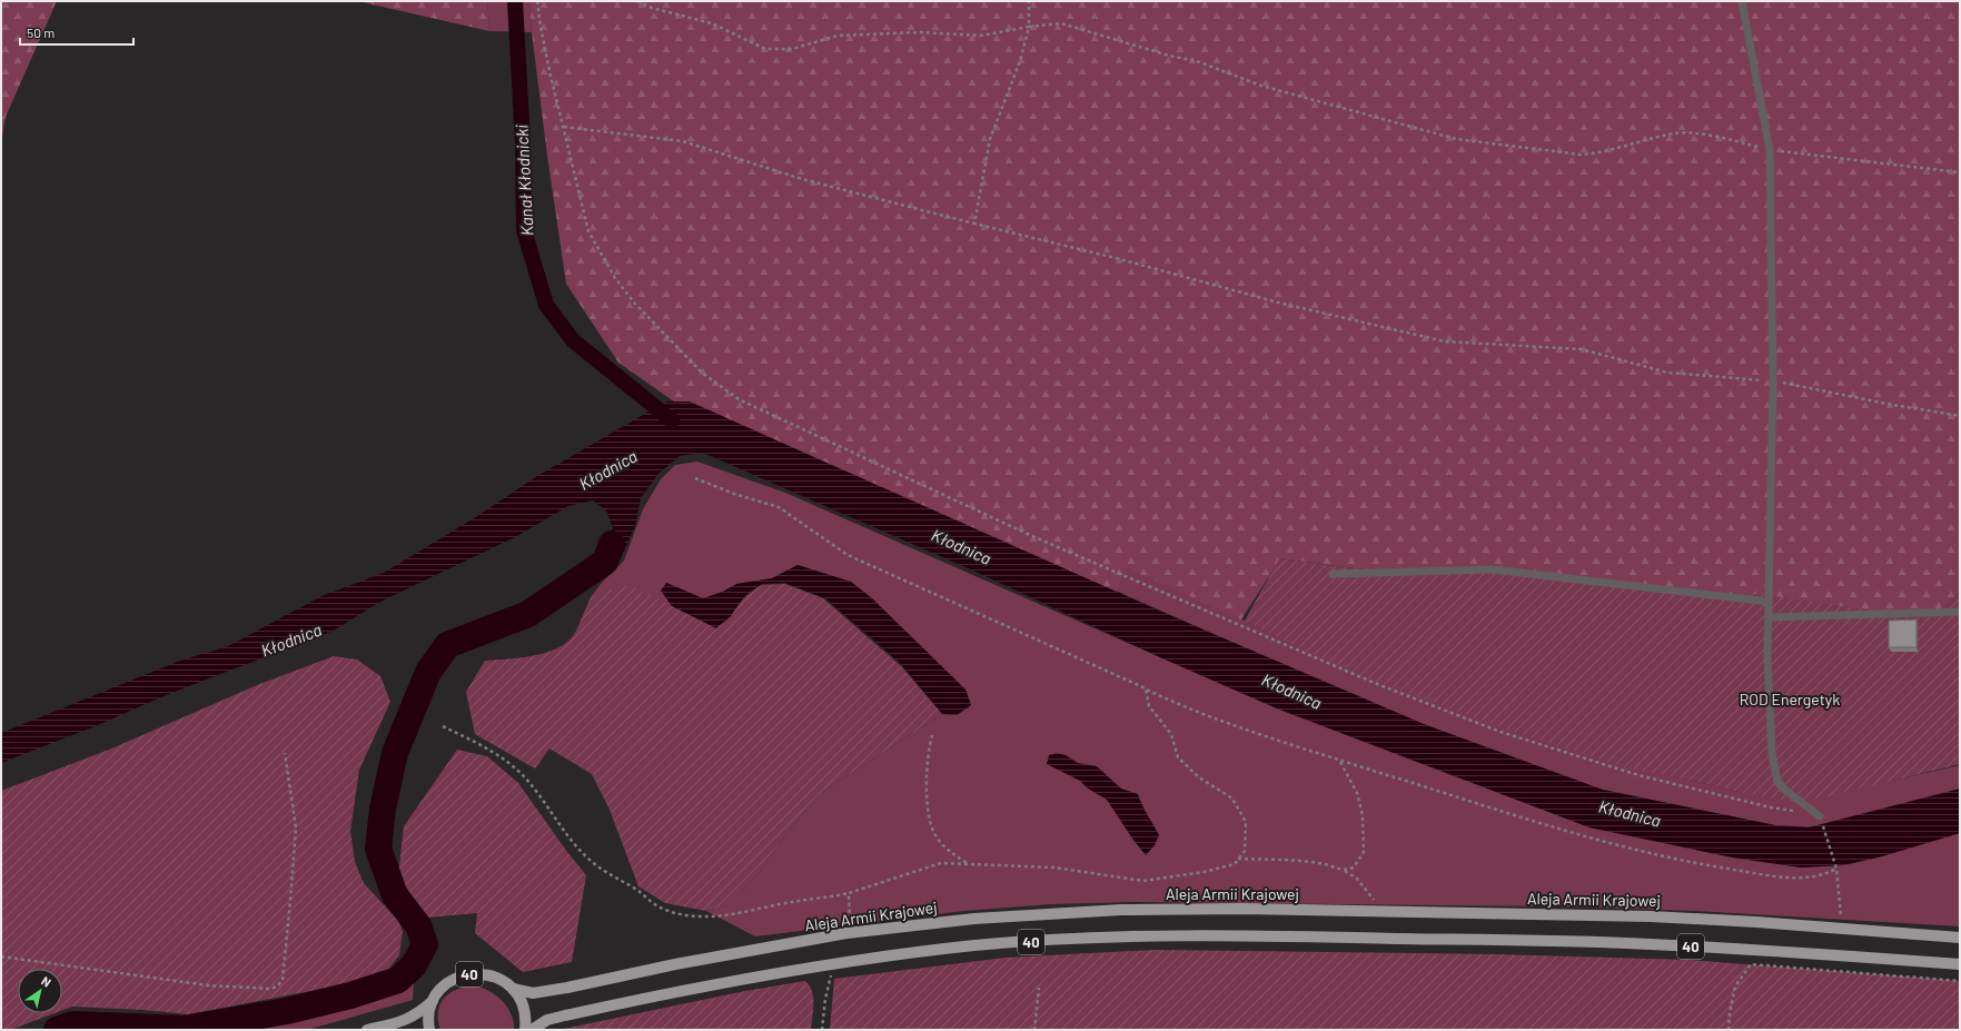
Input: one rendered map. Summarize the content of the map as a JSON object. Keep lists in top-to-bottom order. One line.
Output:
{"streets":{"main road":["Aleja Armii Krajowej","40"]},"crossings":[["Aleja Armii Krajowej","40"]],"water":["Kanał Kłodnicki","Kłodnica"],"parks":["ROD Energetyk"],"scale_bar":"50 m","north":"top right"}
